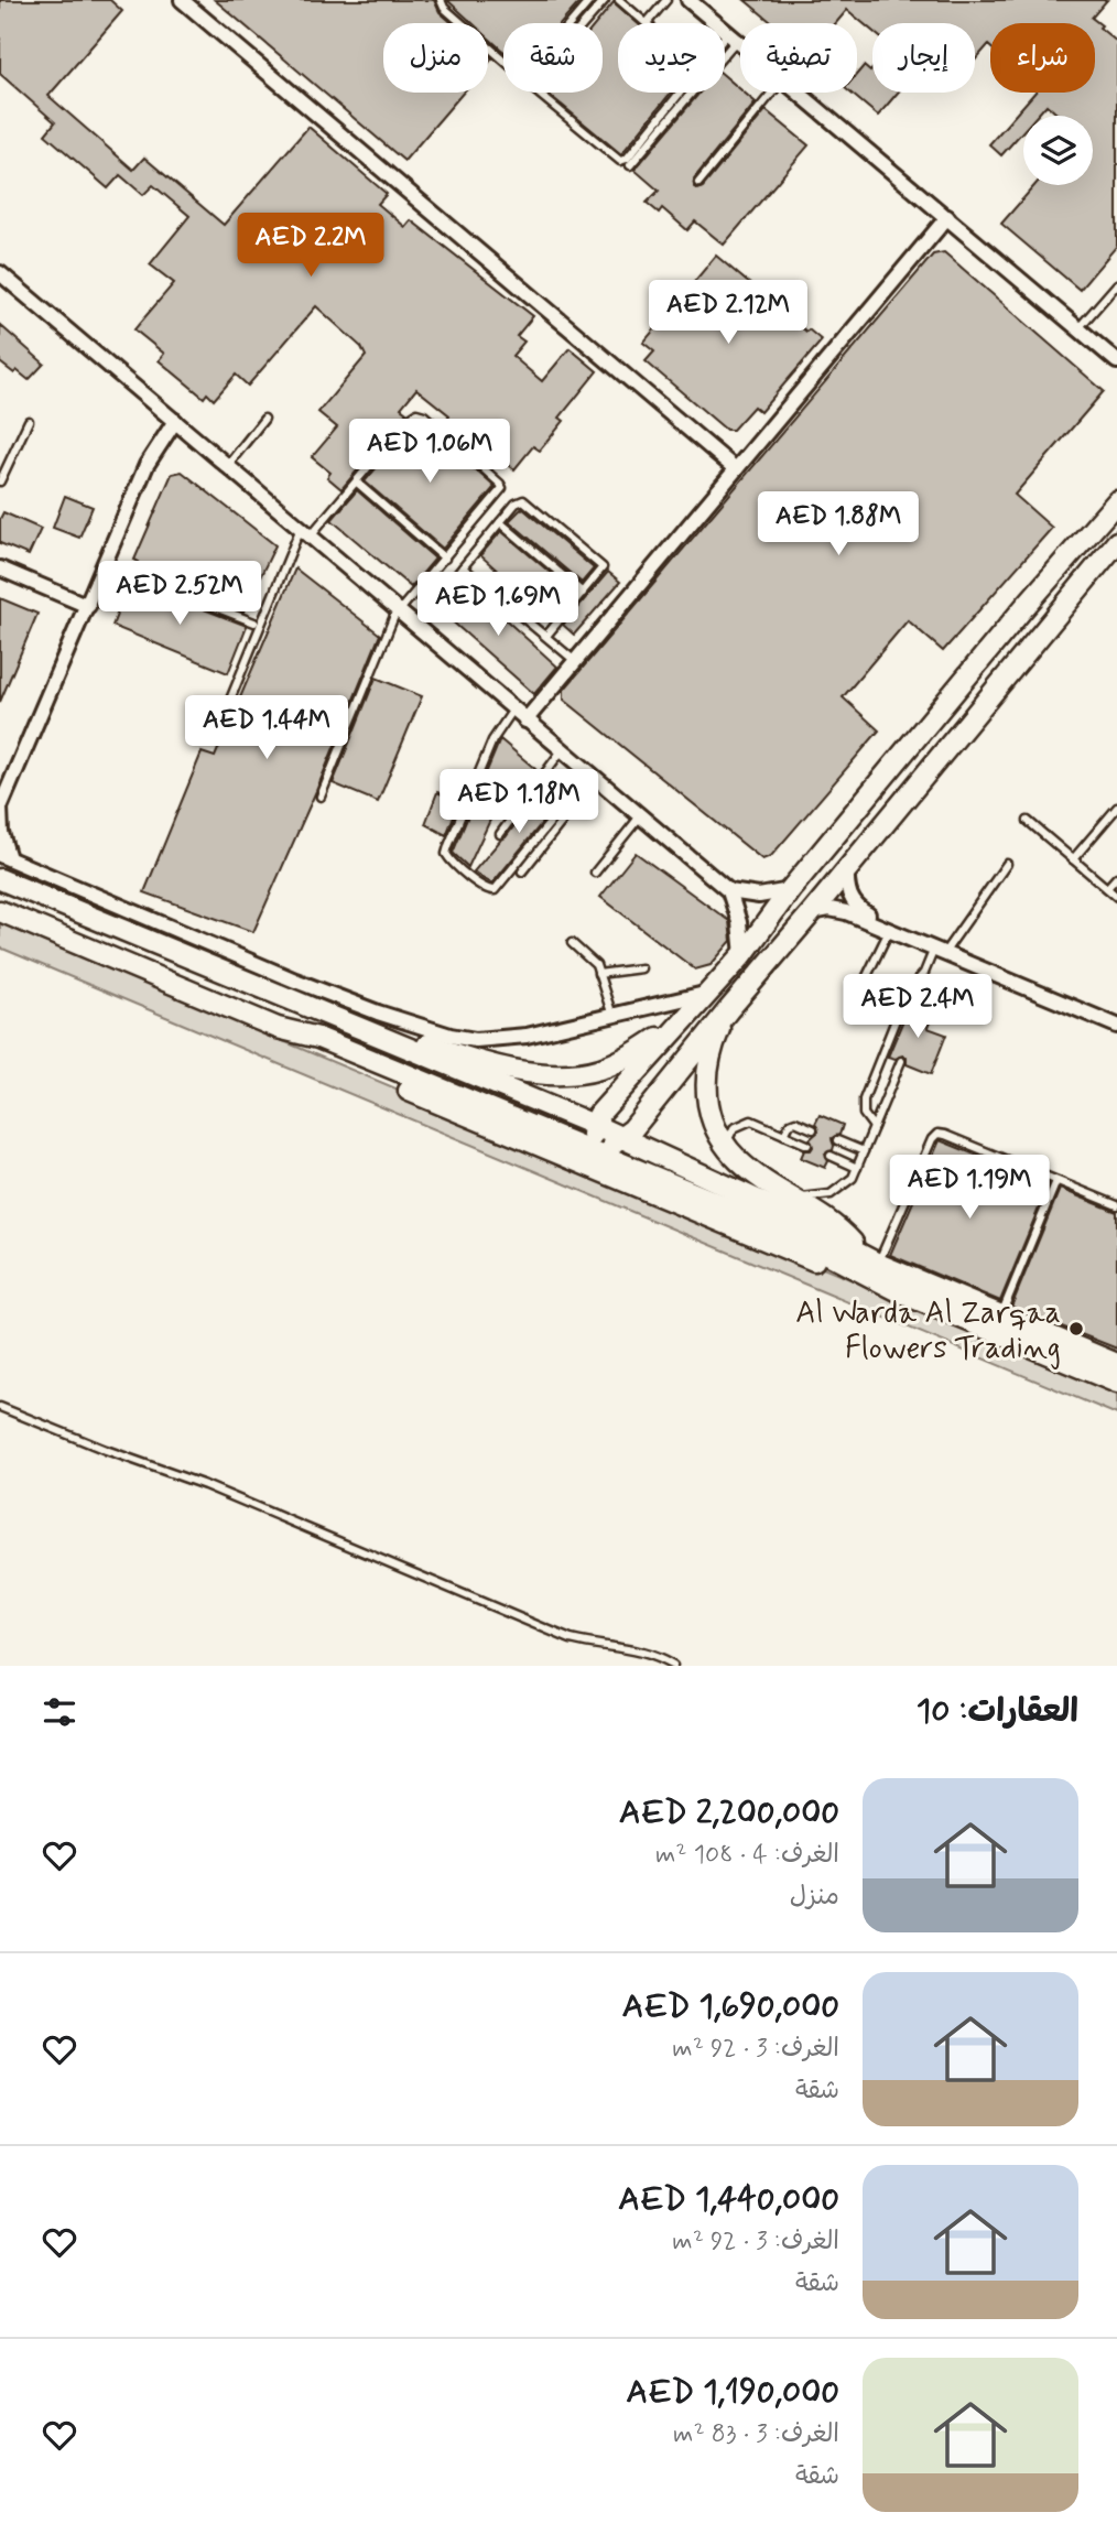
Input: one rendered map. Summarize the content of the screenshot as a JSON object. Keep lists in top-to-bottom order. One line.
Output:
{"places":["Al Warda Al Zarqaa Flowers Trading"],"page":{"chip":["شراء","إيجار","تصفية","جديد","شقة","منزل"],"price":["AED 2.2M","AED 2.12M","AED 1.06M","AED 1.88M","AED 2.52M","AED 1.69M","AED 1.44M","AED 1.18M","AED 2.4M","AED 1.19M"],"heading":"العقارات: 10","list":[{"name":"AED 2,200,000","note":"الغرف: 4 · 108 m² · منزل"},{"name":"AED 1,690,000","note":"الغرف: 3 · 92 m² · شقة"},{"name":"AED 1,440,000","note":"الغرف: 3 · 92 m² · شقة"},{"name":"AED 1,190,000","note":"الغرف: 3 · 83 m² · شقة"}]}}
